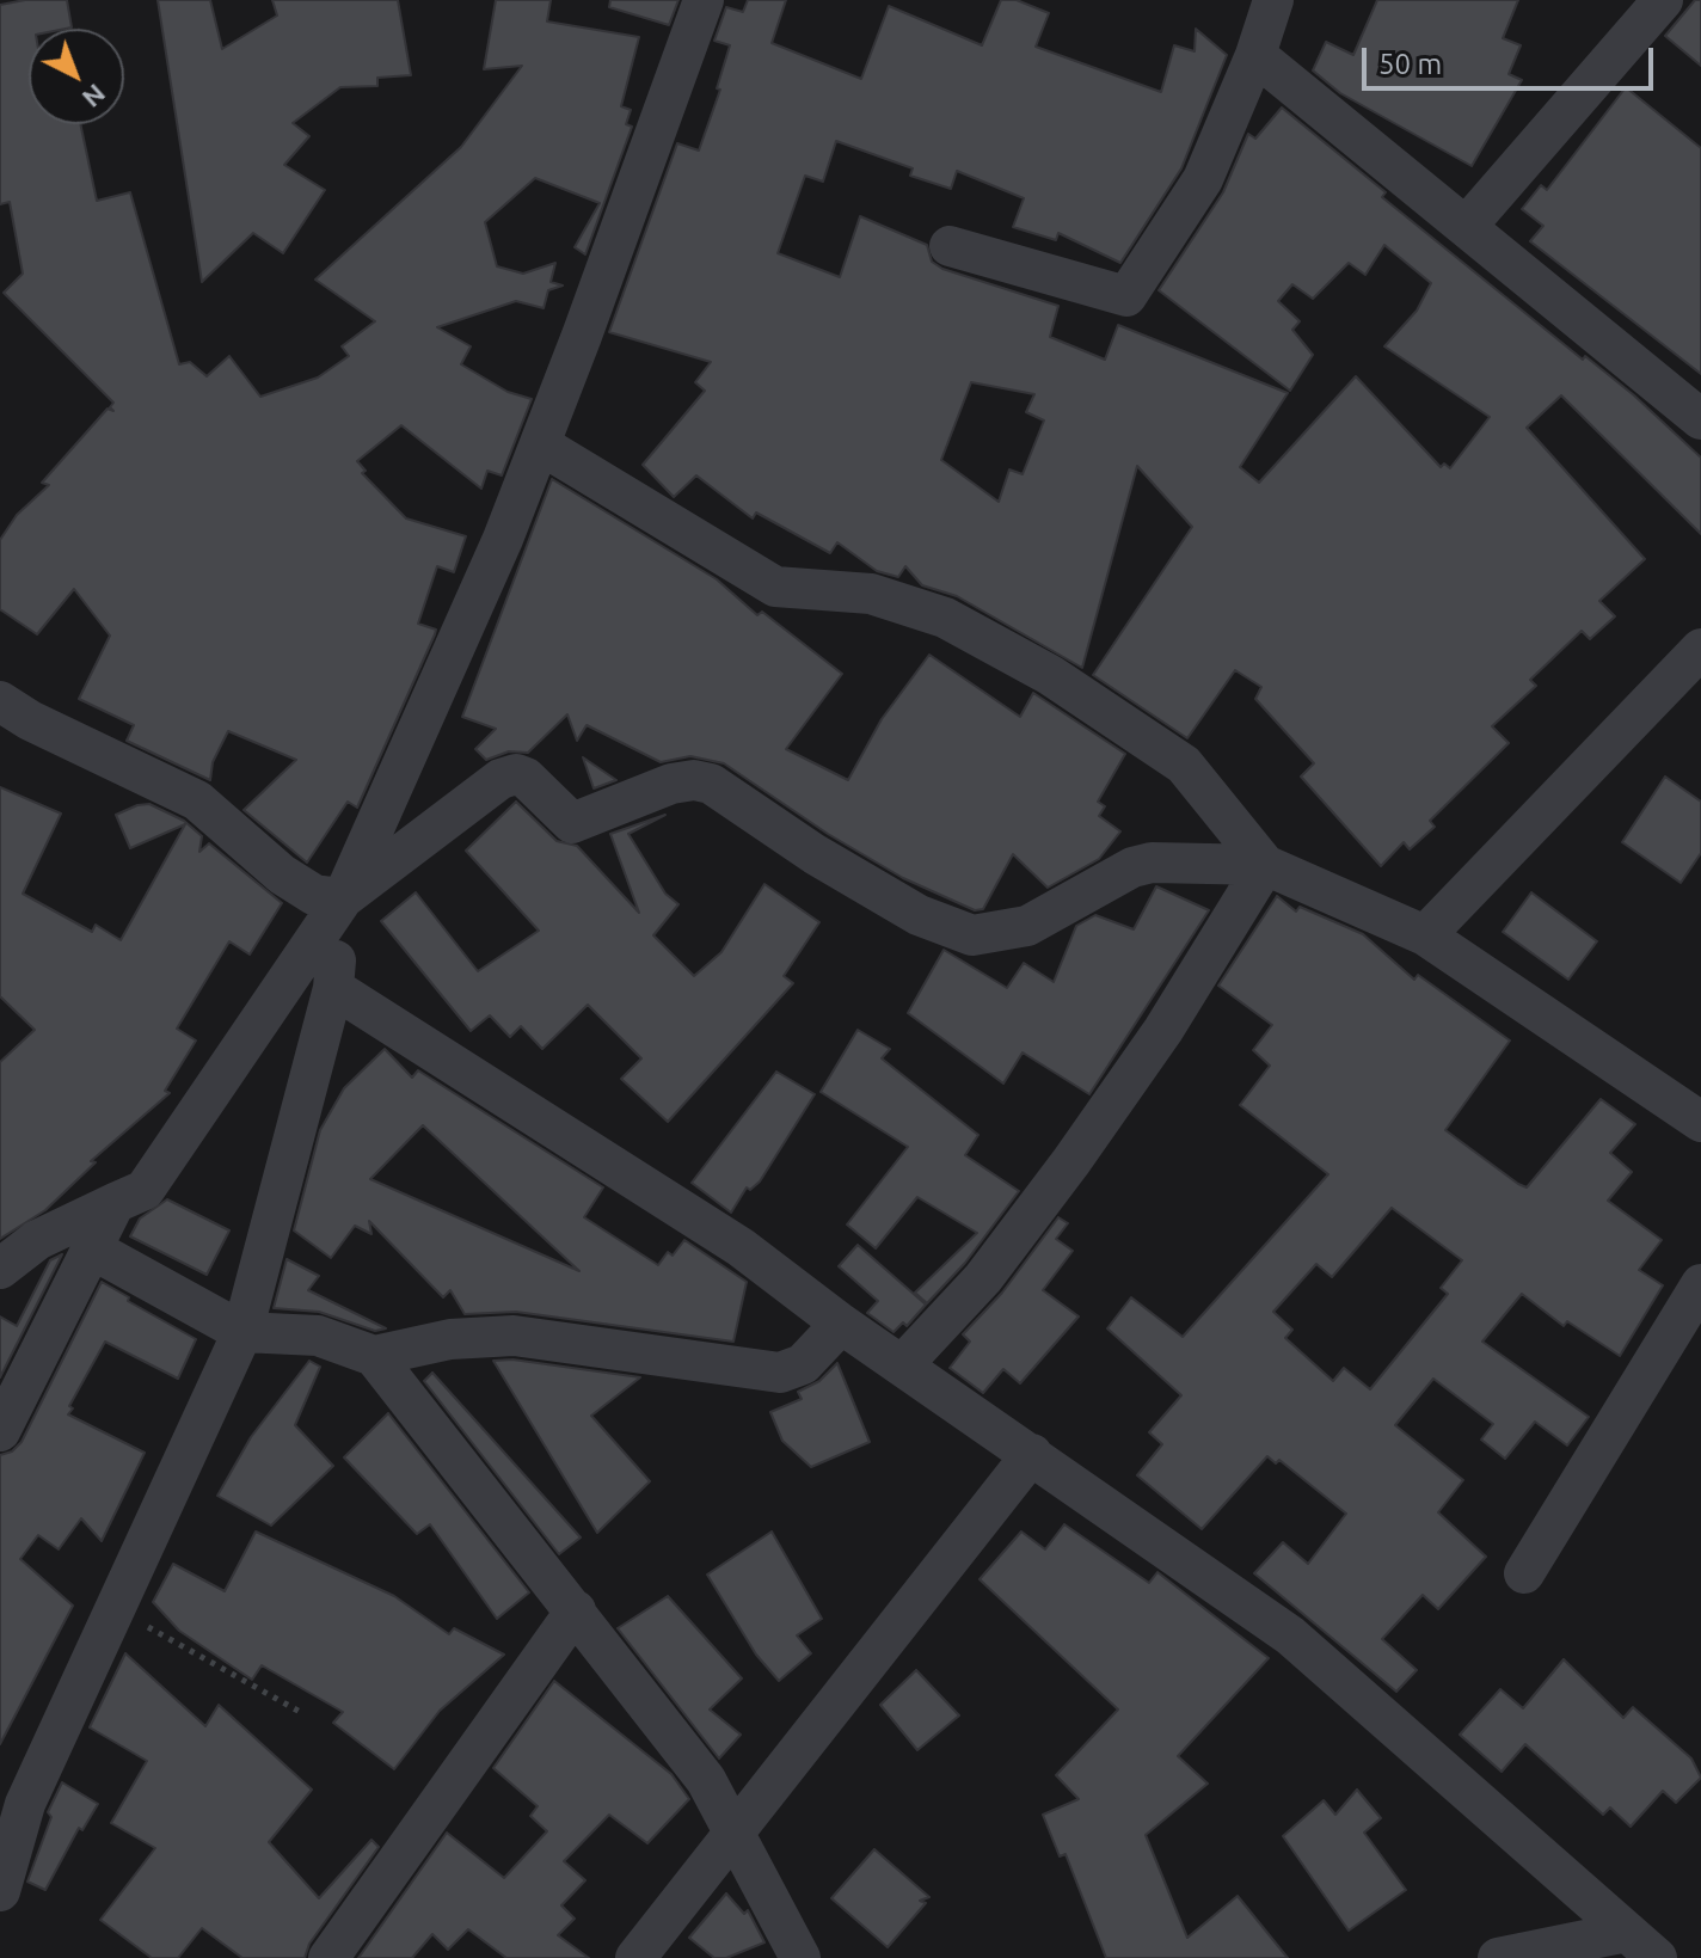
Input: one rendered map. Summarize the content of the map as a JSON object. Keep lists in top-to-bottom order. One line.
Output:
{"scale_bar":"50 m","north":"bottom right"}
